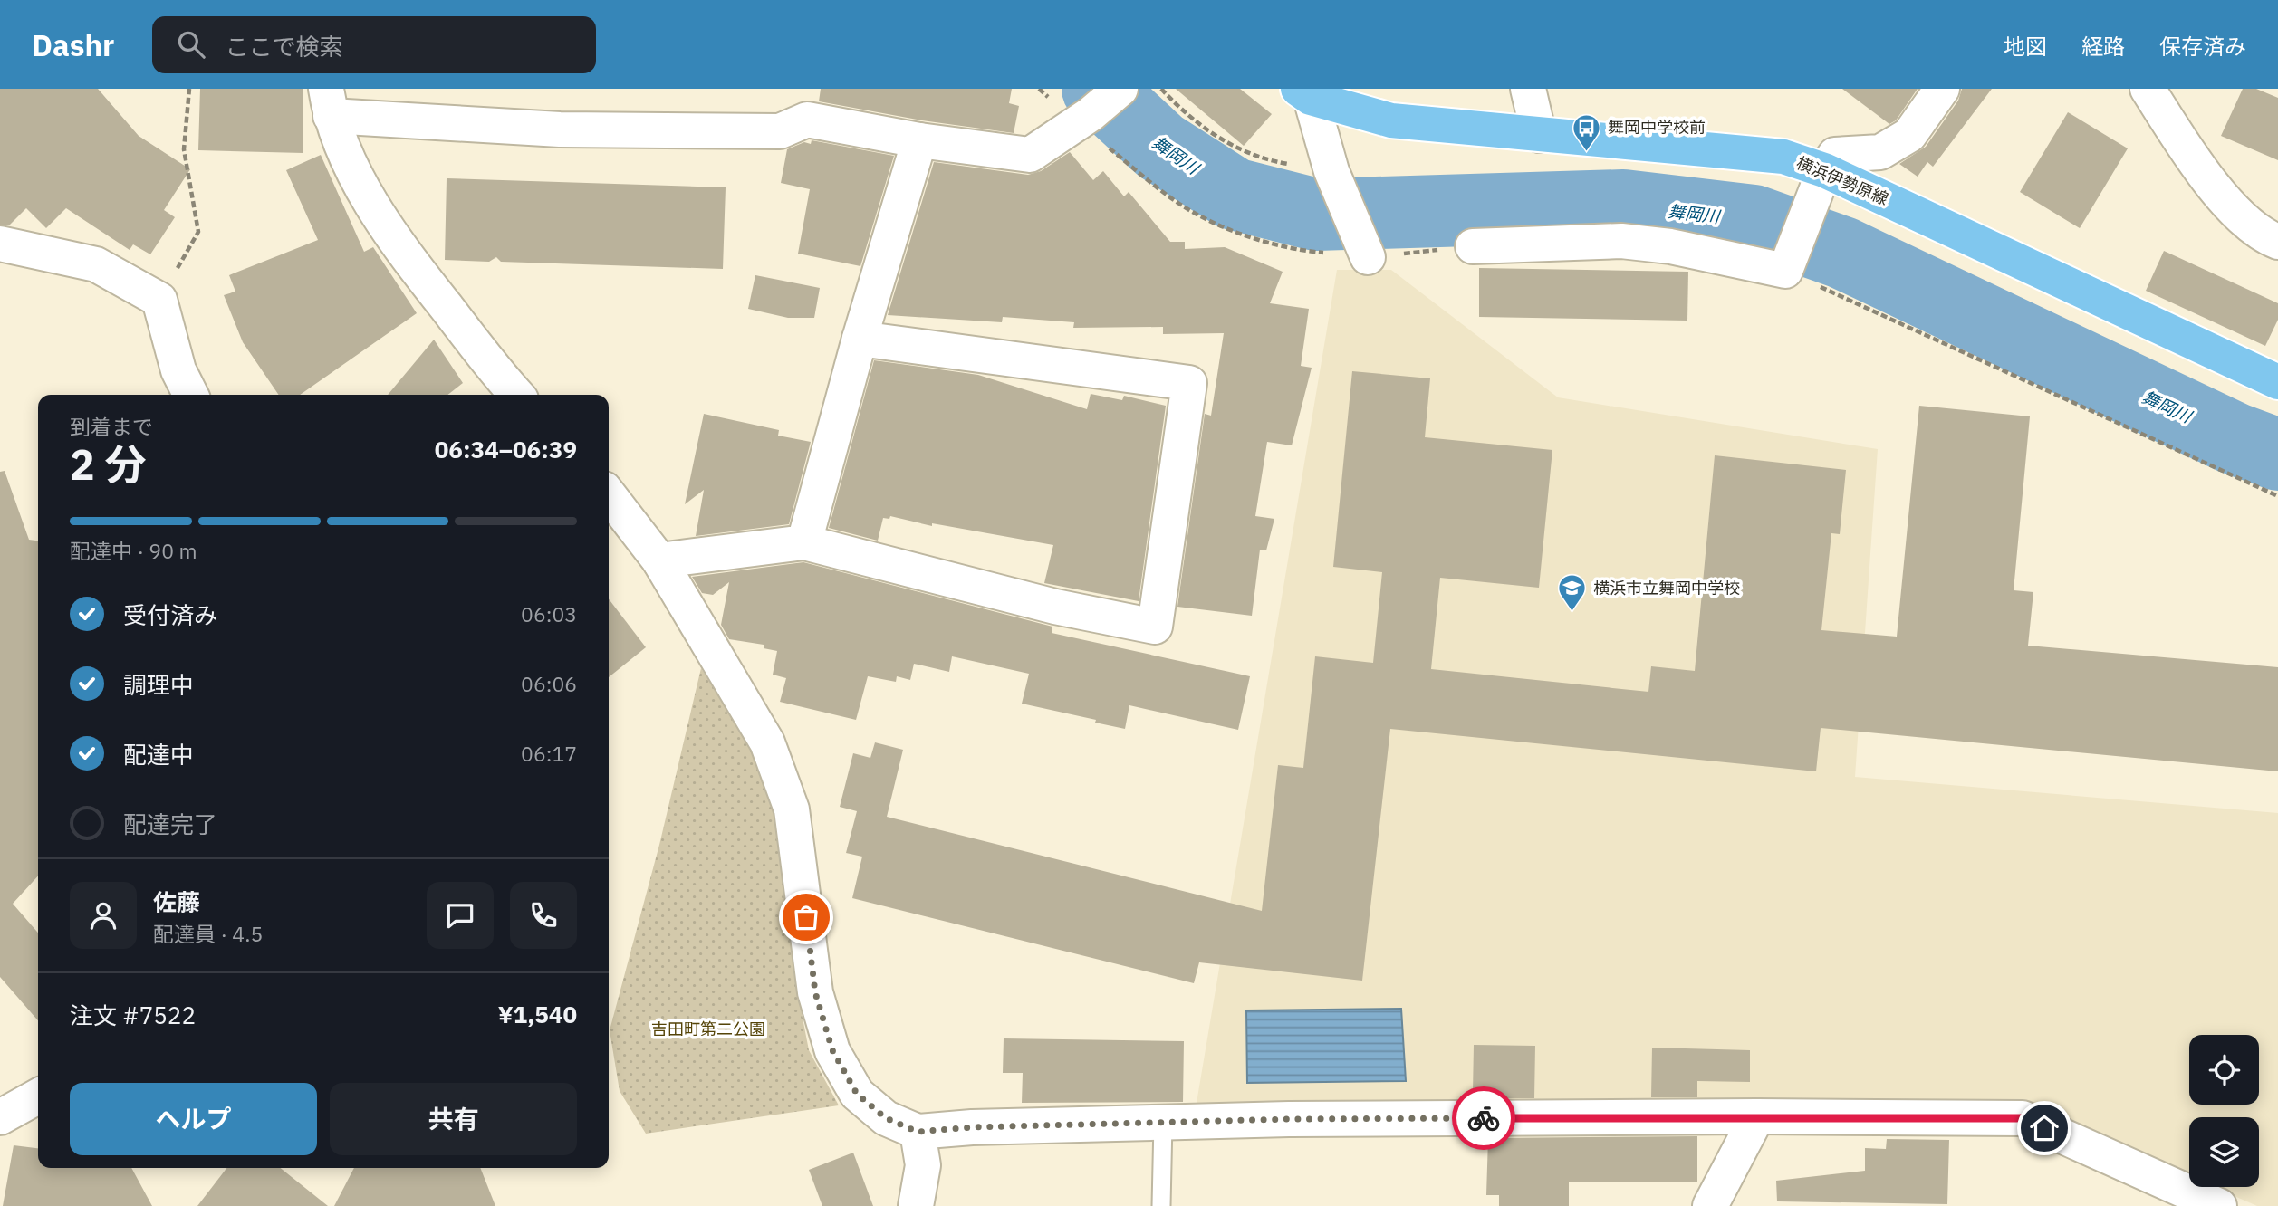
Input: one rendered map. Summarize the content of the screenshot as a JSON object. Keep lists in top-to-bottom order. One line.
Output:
{"streets":{"main road":["横浜伊勢原線"]},"water":["舞岡川"],"parks":["吉田町第二公園"],"places":{"bus stop":["舞岡中学校前"],"school or university":["横浜市立舞岡中学校"]},"page":{"header":"Dashr","search":"ここで検索","nav":["地図","経路","保存済み"],"heading":["2 分","到着まで","06:34–06:39"],"panel":["佐藤","配達員 · 4.5","注文 #7522","¥1,540"],"bar":"配達中 · 90 m","list":[["受付済み","06:03"],["調理中","06:06"],["配達中","06:17"],"配達完了"],"buttons":["ヘルプ","共有"]}}
